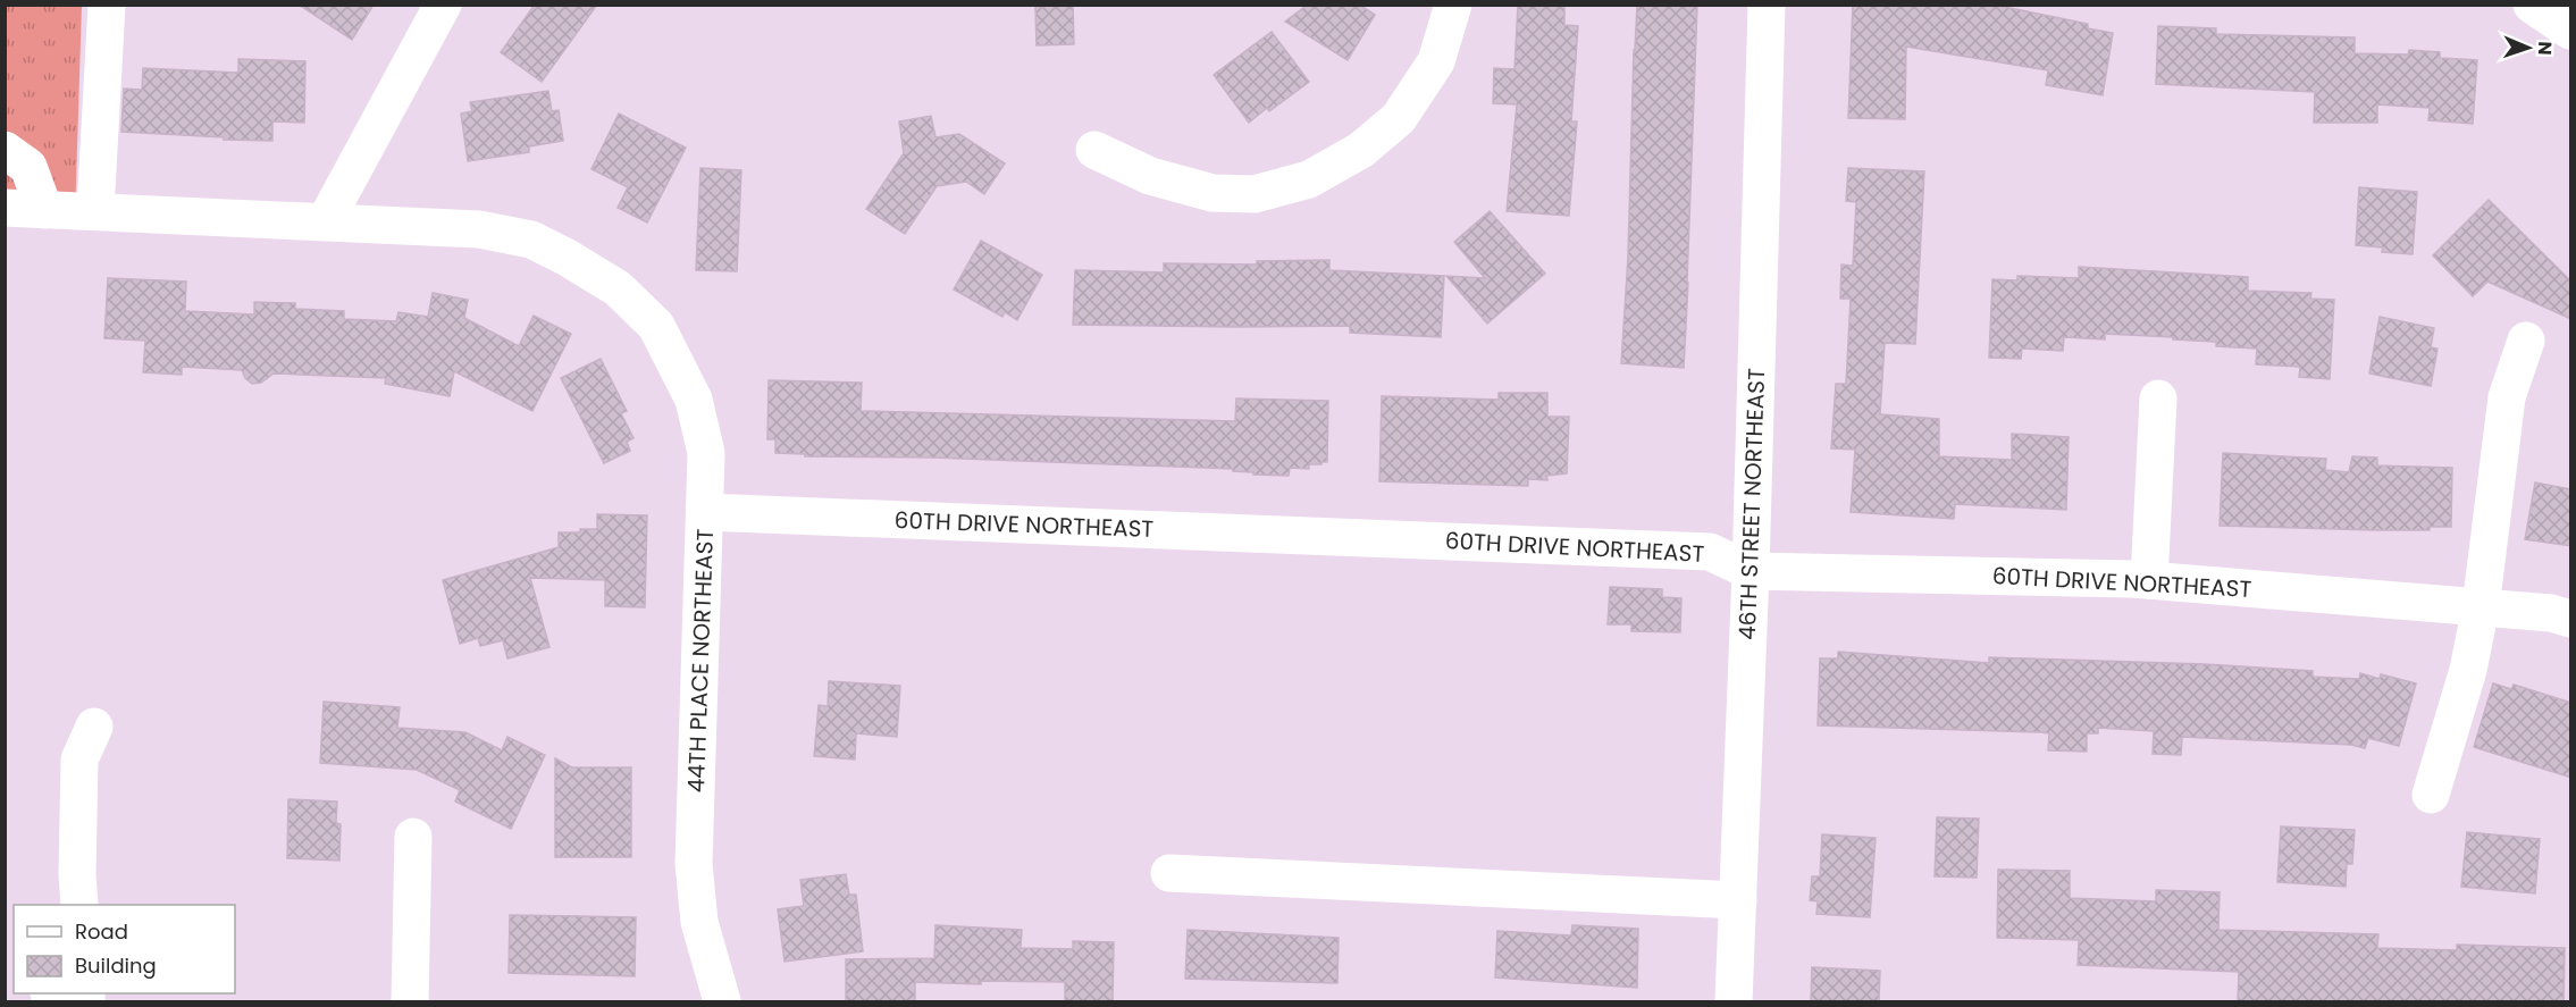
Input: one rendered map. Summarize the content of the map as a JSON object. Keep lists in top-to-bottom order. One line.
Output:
{"streets":{"street":["46TH STREET NORTHEAST","60TH DRIVE NORTHEAST","44TH PLACE NORTHEAST"]},"crossings":[["46TH STREET NORTHEAST","60TH DRIVE NORTHEAST"],["60TH DRIVE NORTHEAST","44TH PLACE NORTHEAST"]],"legend":["Road","Building"],"north":"right"}
